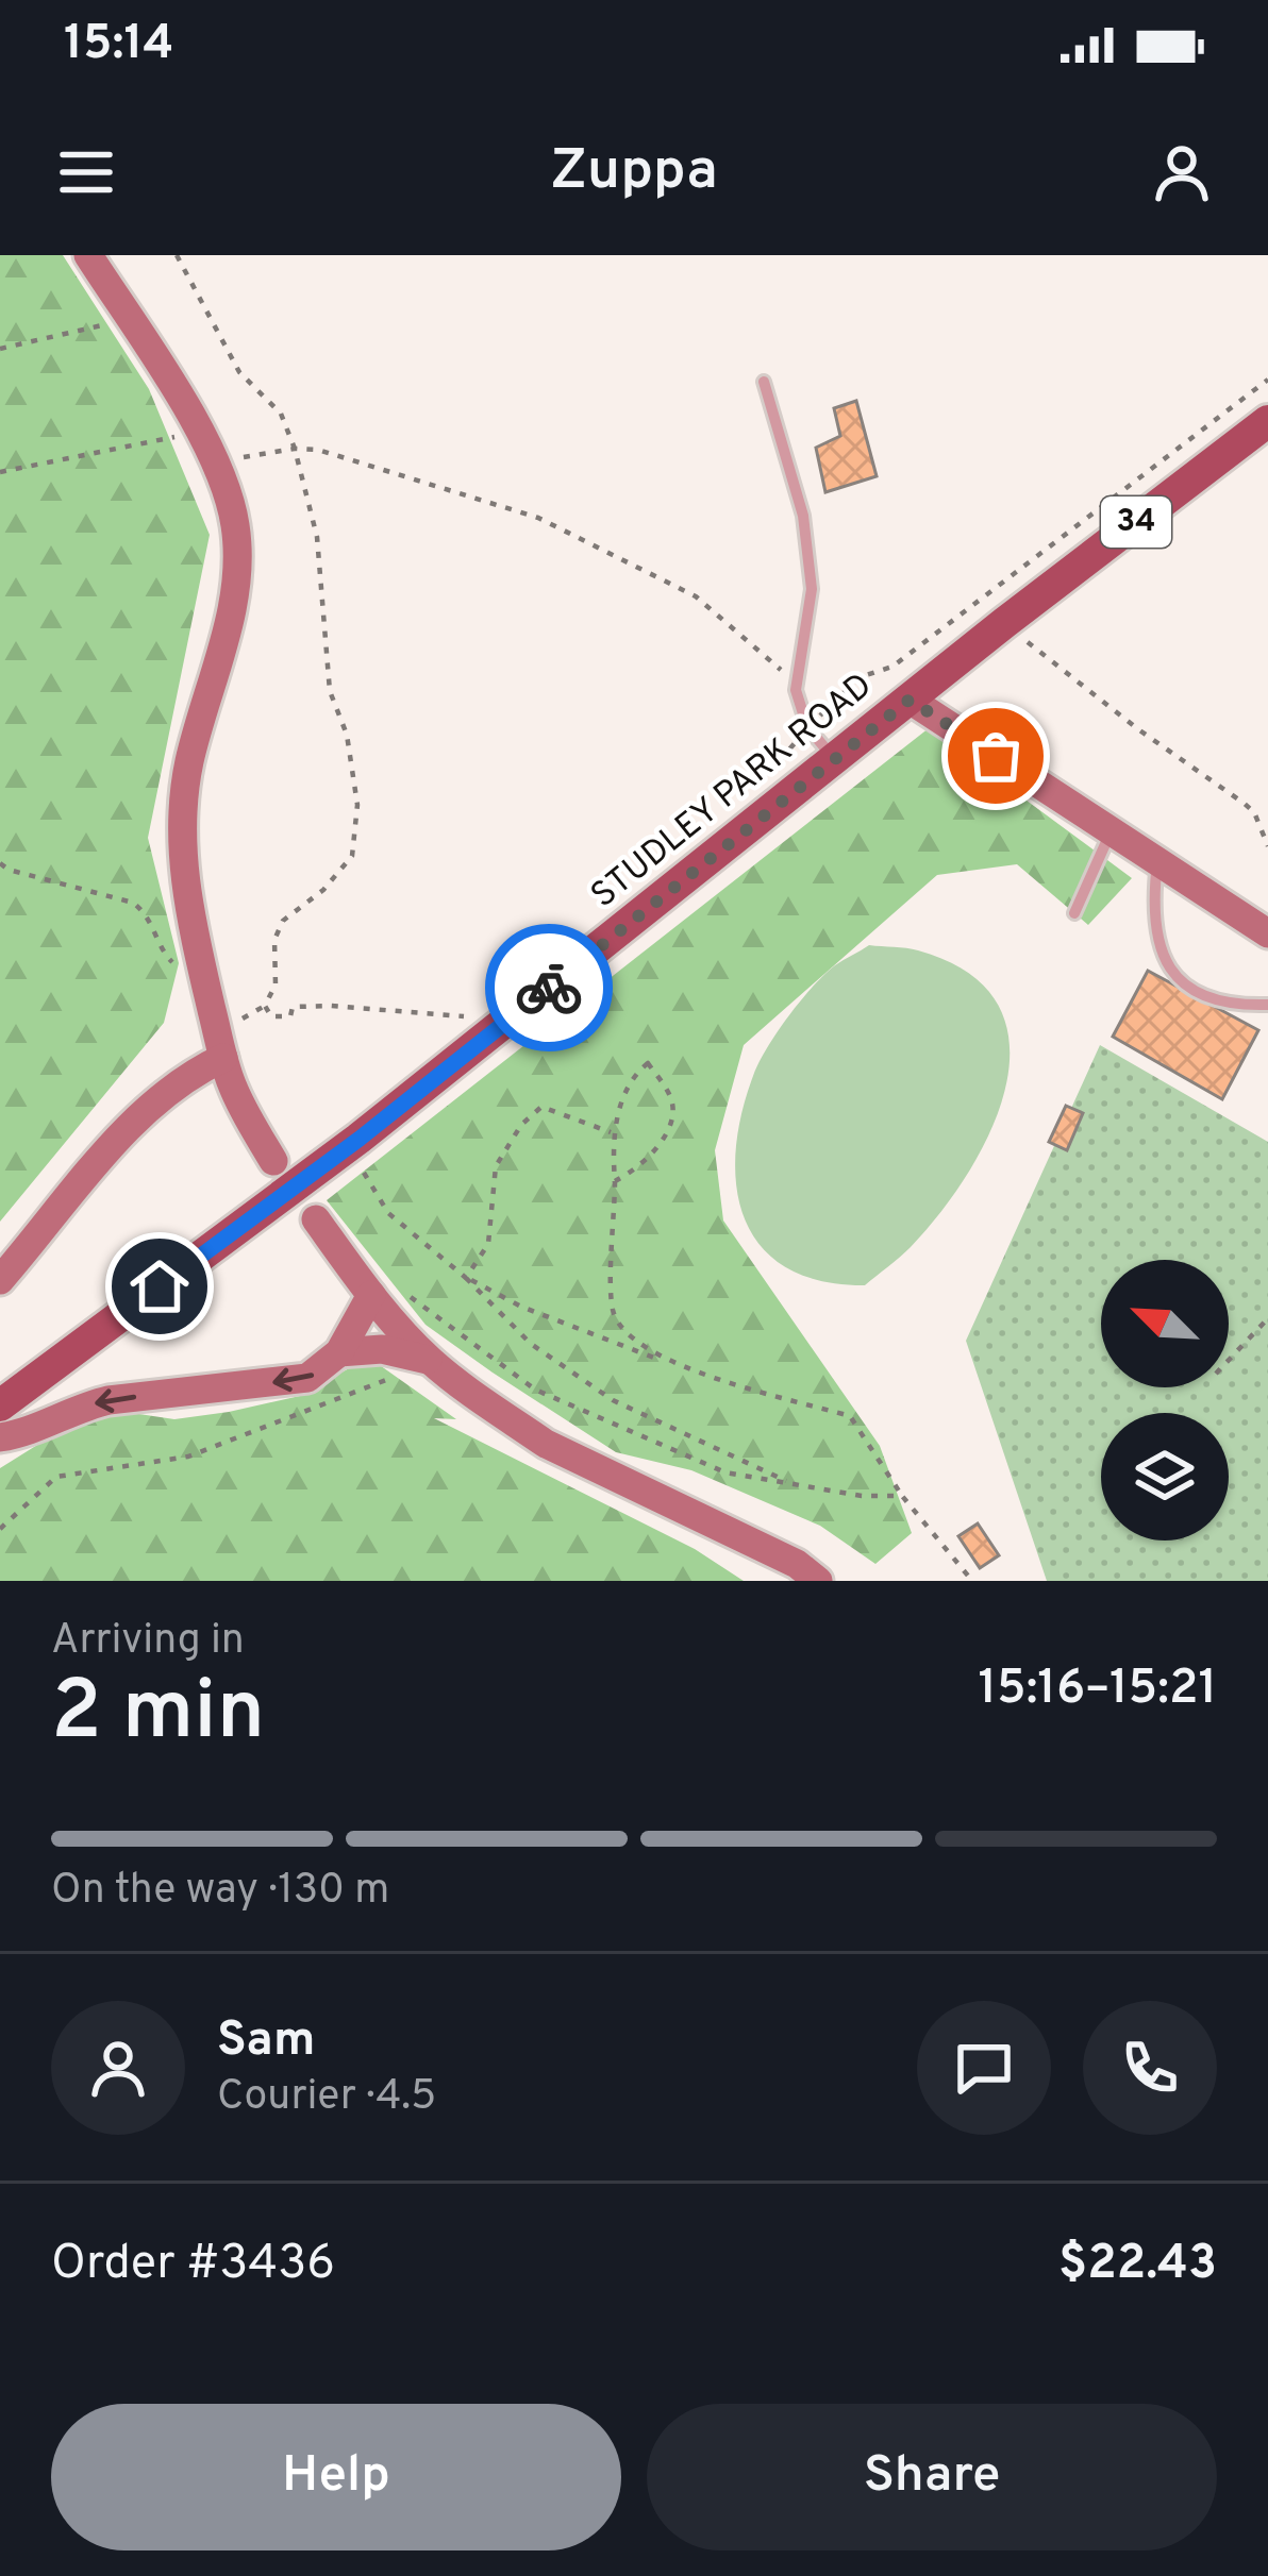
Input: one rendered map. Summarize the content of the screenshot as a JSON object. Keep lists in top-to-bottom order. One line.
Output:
{"streets":{"main road":["34","STUDLEY PARK ROAD"]},"north":"top left","page":{"status":"15:14","header":"Zuppa","heading":["2 min","Arriving in","15:16–15:21"],"panel":["Sam","Courier · 4.5","Order #3436","$22.43"],"bar":"On the way · 130 m","buttons":["Help","Share"]}}
